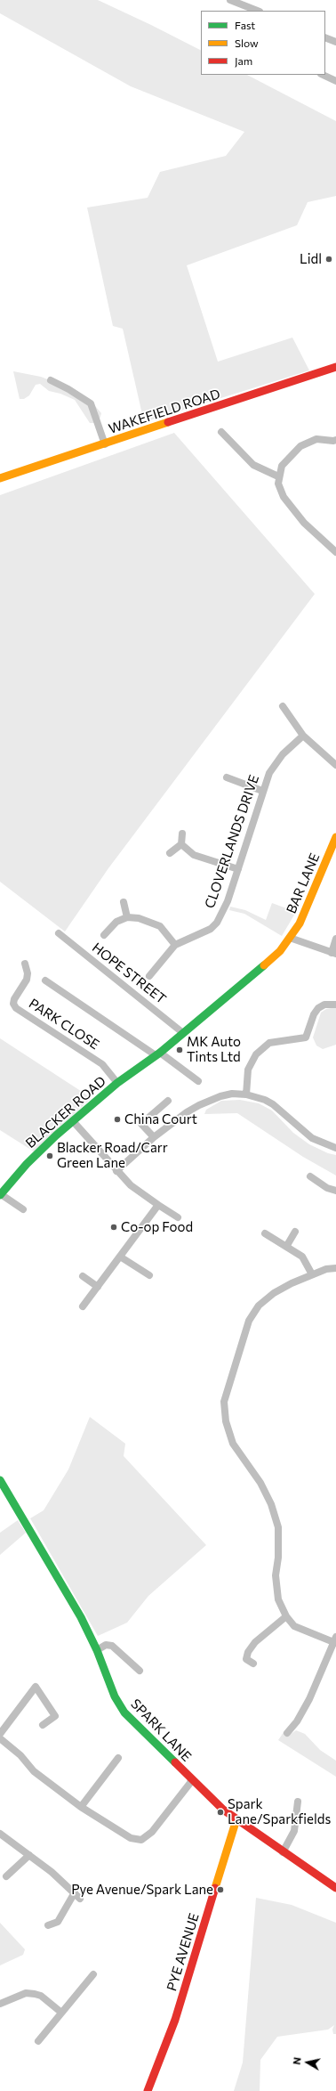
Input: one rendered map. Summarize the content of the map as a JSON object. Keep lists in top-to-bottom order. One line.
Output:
{"streets":{"main road":["WAKEFIELD ROAD","BAR LANE","BLACKER ROAD","SPARK LANE","PYE AVENUE"],"street":["CLOVERLANDS DRIVE","HOPE STREET","PARK CLOSE"]},"crossings":[["BAR LANE","BLACKER ROAD"],["HOPE STREET","BLACKER ROAD"],["PARK CLOSE","BLACKER ROAD"],["SPARK LANE","PYE AVENUE"]],"places":["Lidl","MK Auto Tints Ltd","China Court","Blacker Road/Carr Green Lane","Co-op Food","Spark Lane/Sparkfields","Pye Avenue/Spark Lane"],"legend":["Fast","Slow","Jam"],"north":"left"}
